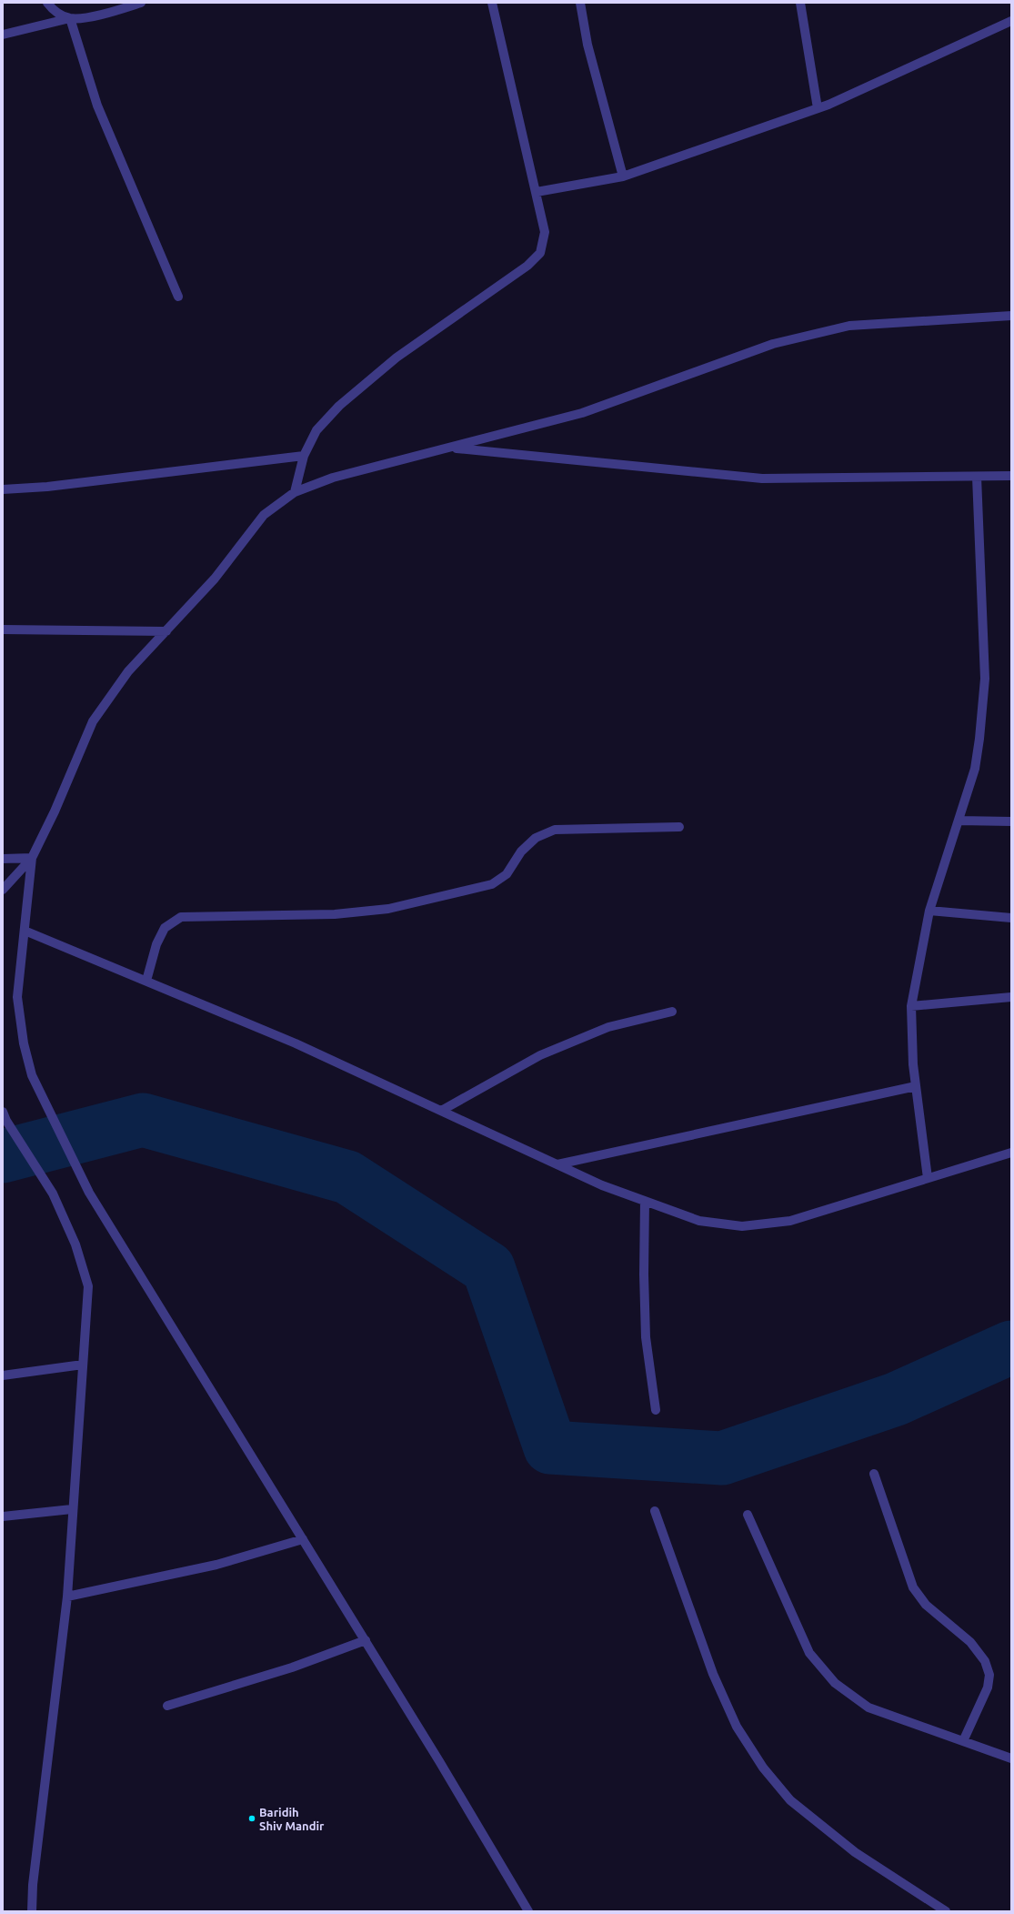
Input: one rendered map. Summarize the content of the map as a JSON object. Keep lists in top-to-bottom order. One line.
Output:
{"places":["Baridih Shiv Mandir"]}
